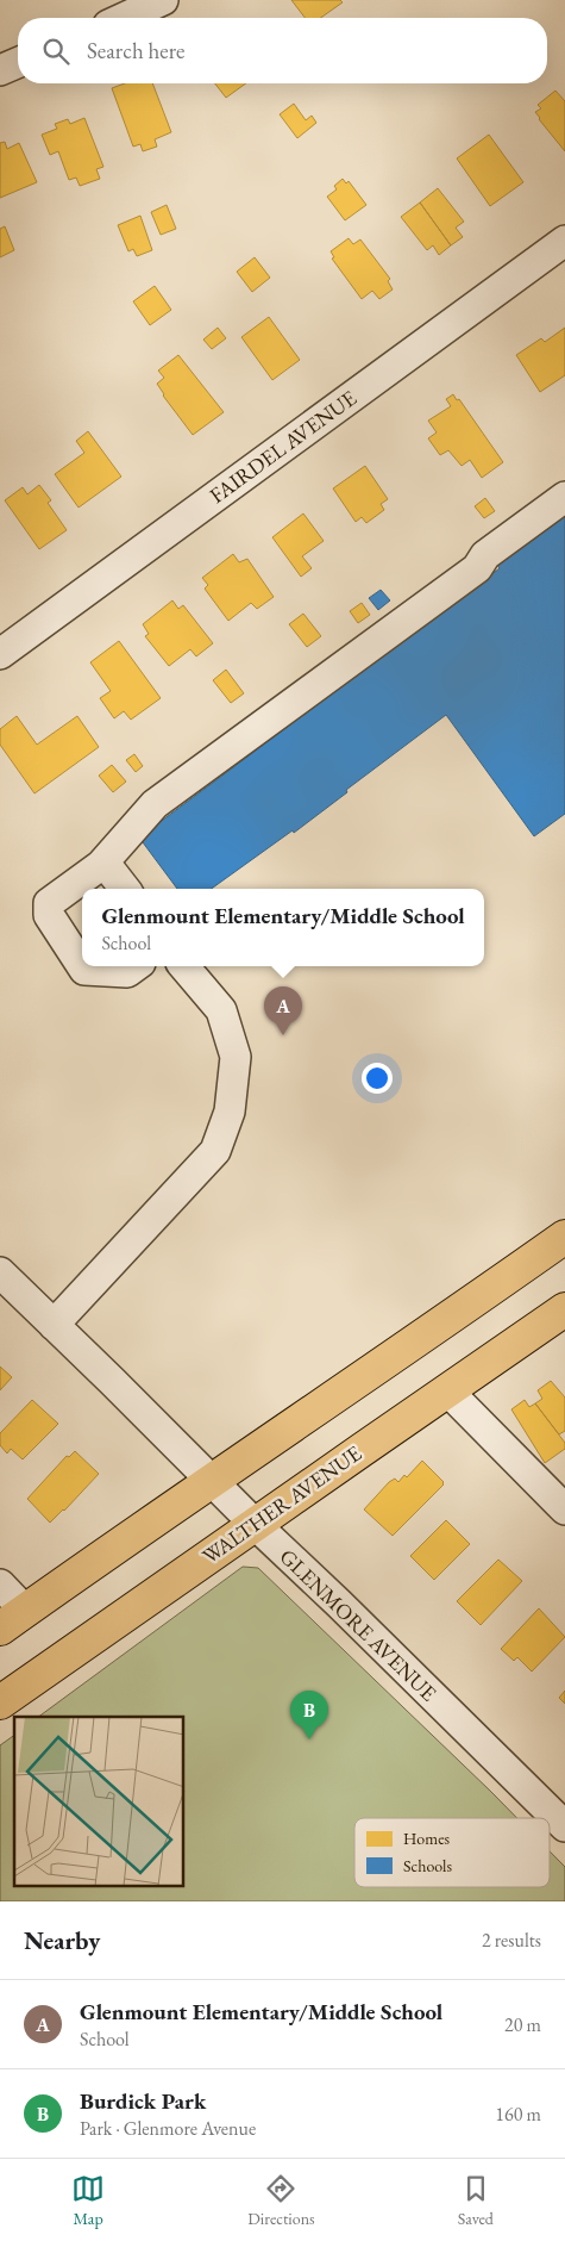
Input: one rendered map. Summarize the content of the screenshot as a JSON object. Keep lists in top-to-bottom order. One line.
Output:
{"streets":{"main road":["WALTHER AVENUE"],"street":["FAIRDEL AVENUE","GLENMORE AVENUE"]},"crossings":[["WALTHER AVENUE","GLENMORE AVENUE"]],"legend":["Homes","Schools"],"page":{"search":"Search here","popup":["Glenmount Elementary/Middle School","School"],"pins":["A","B"],"heading":["Nearby","2 results"],"list":[{"mark":"A","name":"Glenmount Elementary/Middle School","note":"School","value":"20 m"},{"mark":"B","name":"Burdick Park","note":"Park · Glenmore Avenue","value":"160 m"}],"nav":["Map","Directions","Saved"]}}
